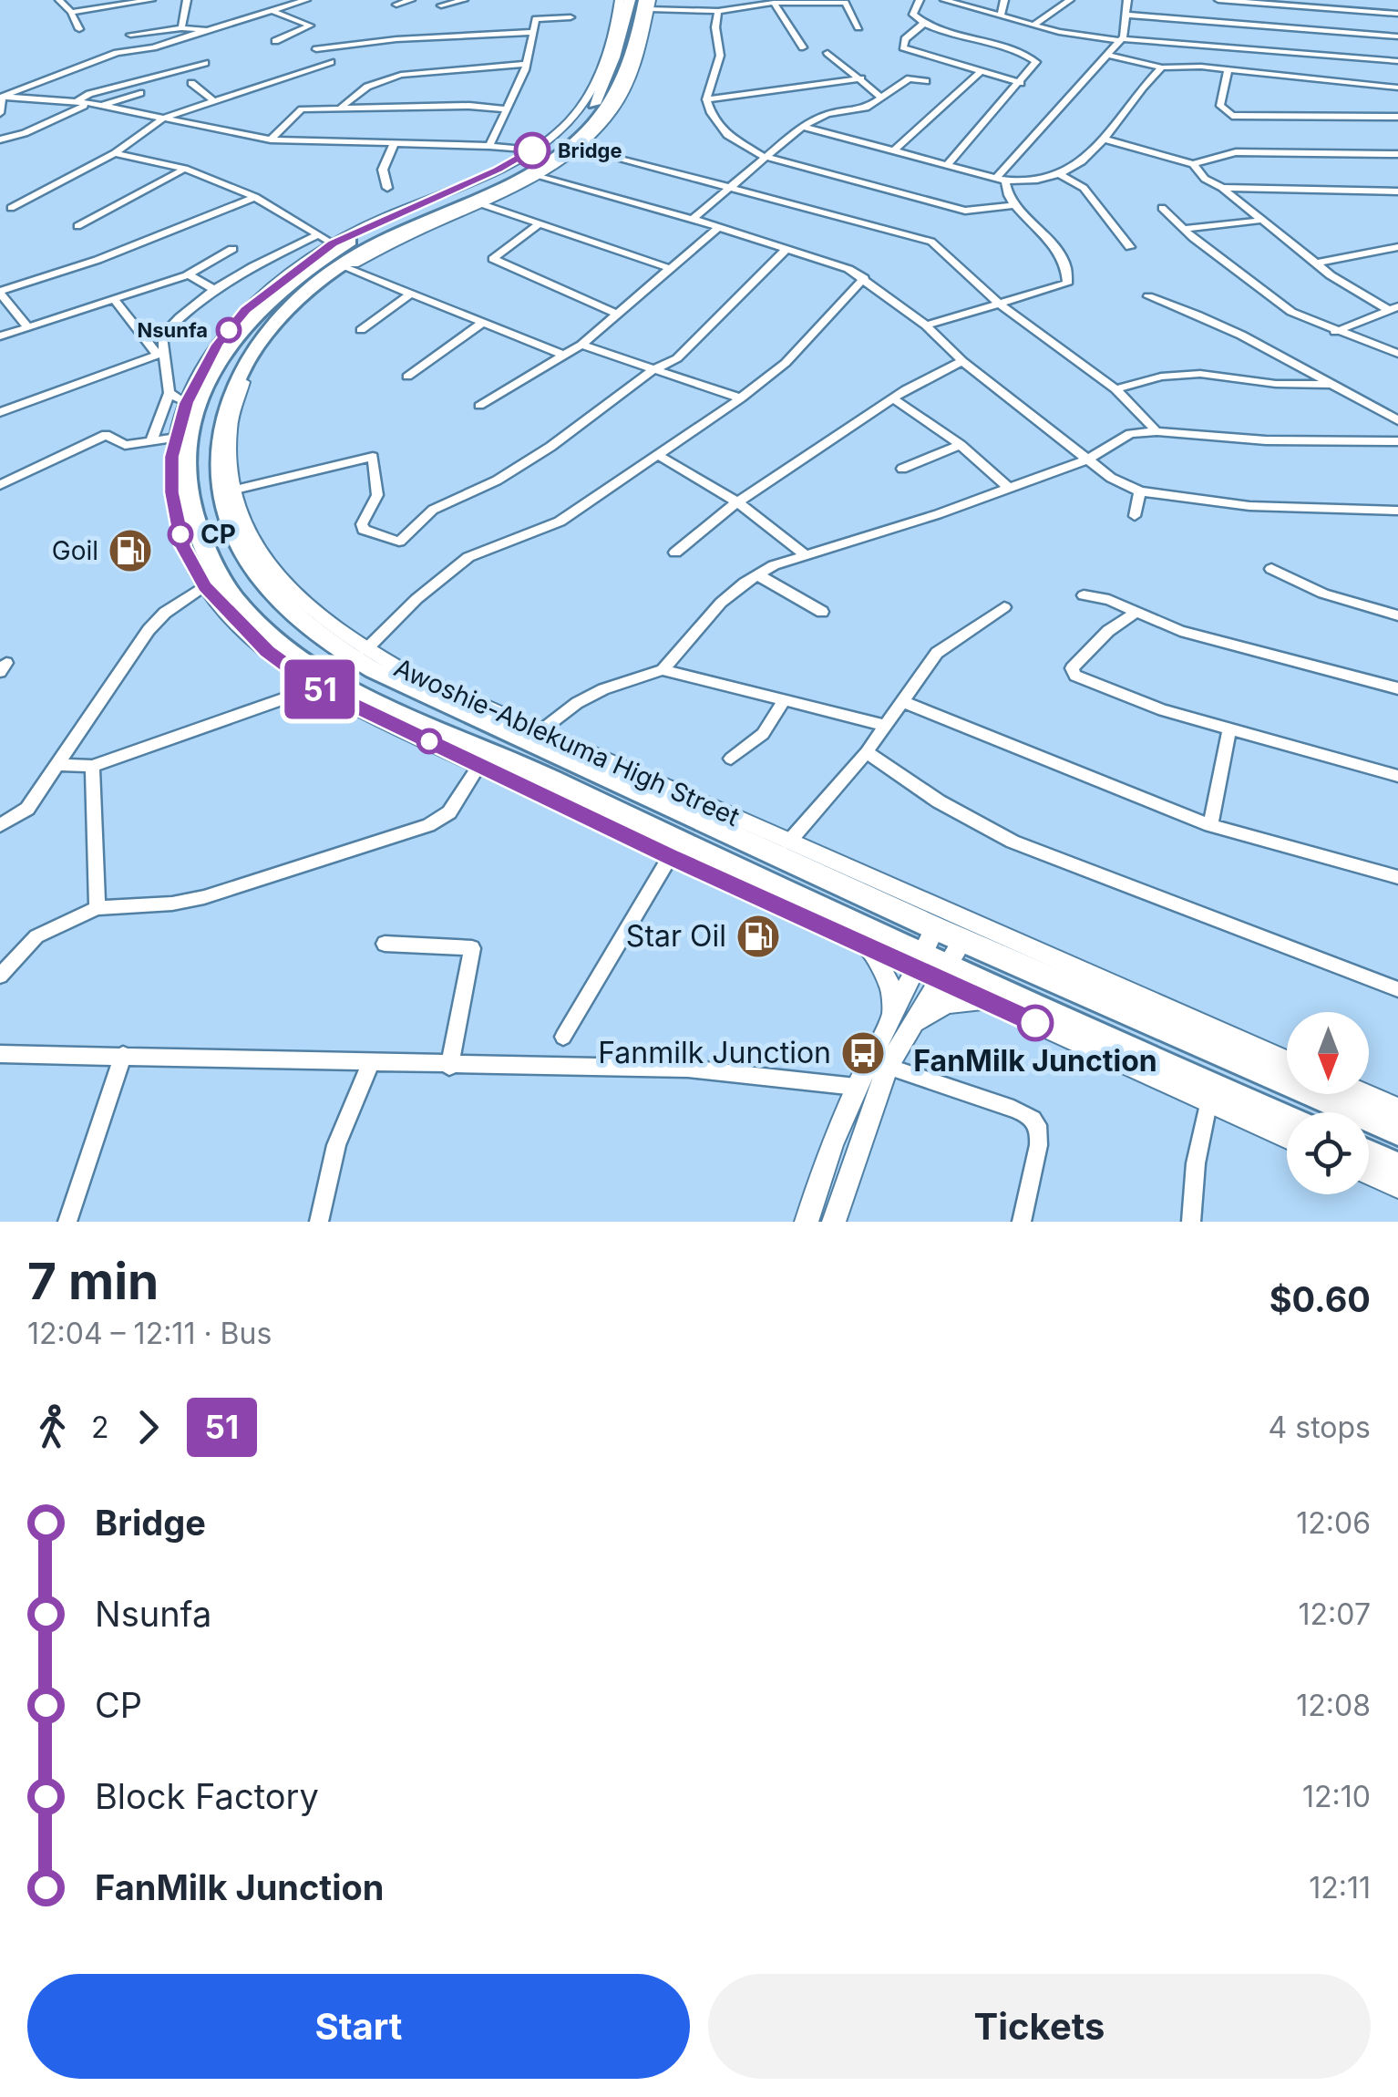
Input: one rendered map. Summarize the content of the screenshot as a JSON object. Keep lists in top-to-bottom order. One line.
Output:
{"streets":{"main road":["Awoshie-Ablekuma High Street"]},"places":{"other":["Bridge","Nsunfa","CP","FanMilk Junction"],"fuel station":["Goil","Star Oil"],"bus stop":["Fanmilk Junction"]},"lines":["bus line 51"],"north":"bottom","page":{"on_map":"51","heading":["7 min","12:04 – 12:11 · Bus","$0.60"],"legs":["2","51","4 stops"],"list":[{"name":"Bridge","value":"12:06"},{"name":"Nsunfa","value":"12:07"},{"name":"CP","value":"12:08"},{"name":"Block Factory","value":"12:10"},{"name":"FanMilk Junction","value":"12:11"}],"buttons":["Start","Tickets"]}}
